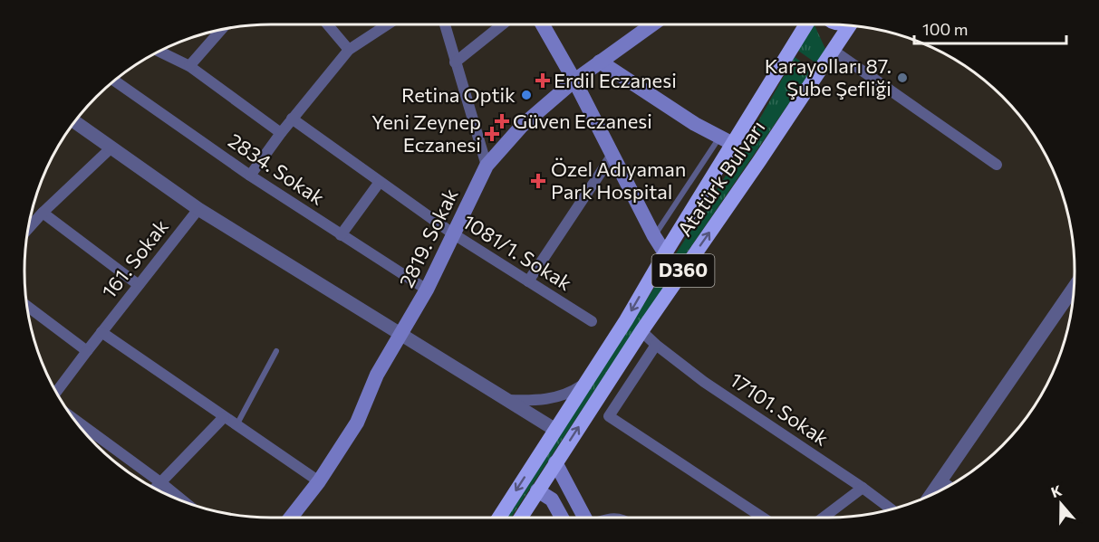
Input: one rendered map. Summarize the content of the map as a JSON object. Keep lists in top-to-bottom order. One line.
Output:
{"streets":{"highway":["Atatürk Bulvarı","D360"],"main road":["2819. Sokak"],"street":["2834. Sokak","1081/1. Sokak","161. Sokak","17101. Sokak"]},"crossings":[["2834. Sokak","2819. Sokak"],["Atatürk Bulvarı","17101. Sokak"],["2819. Sokak","1081/1. Sokak"]],"places":{"other":["Karayolları 87. Şube Şefliği","Retina Optik"],"health":["Erdil Eczanesi","Güven Eczanesi","Yeni Zeynep Eczanesi","Özel Adıyaman Park Hospital"]},"scale_bar":"100 m","north":"top"}
